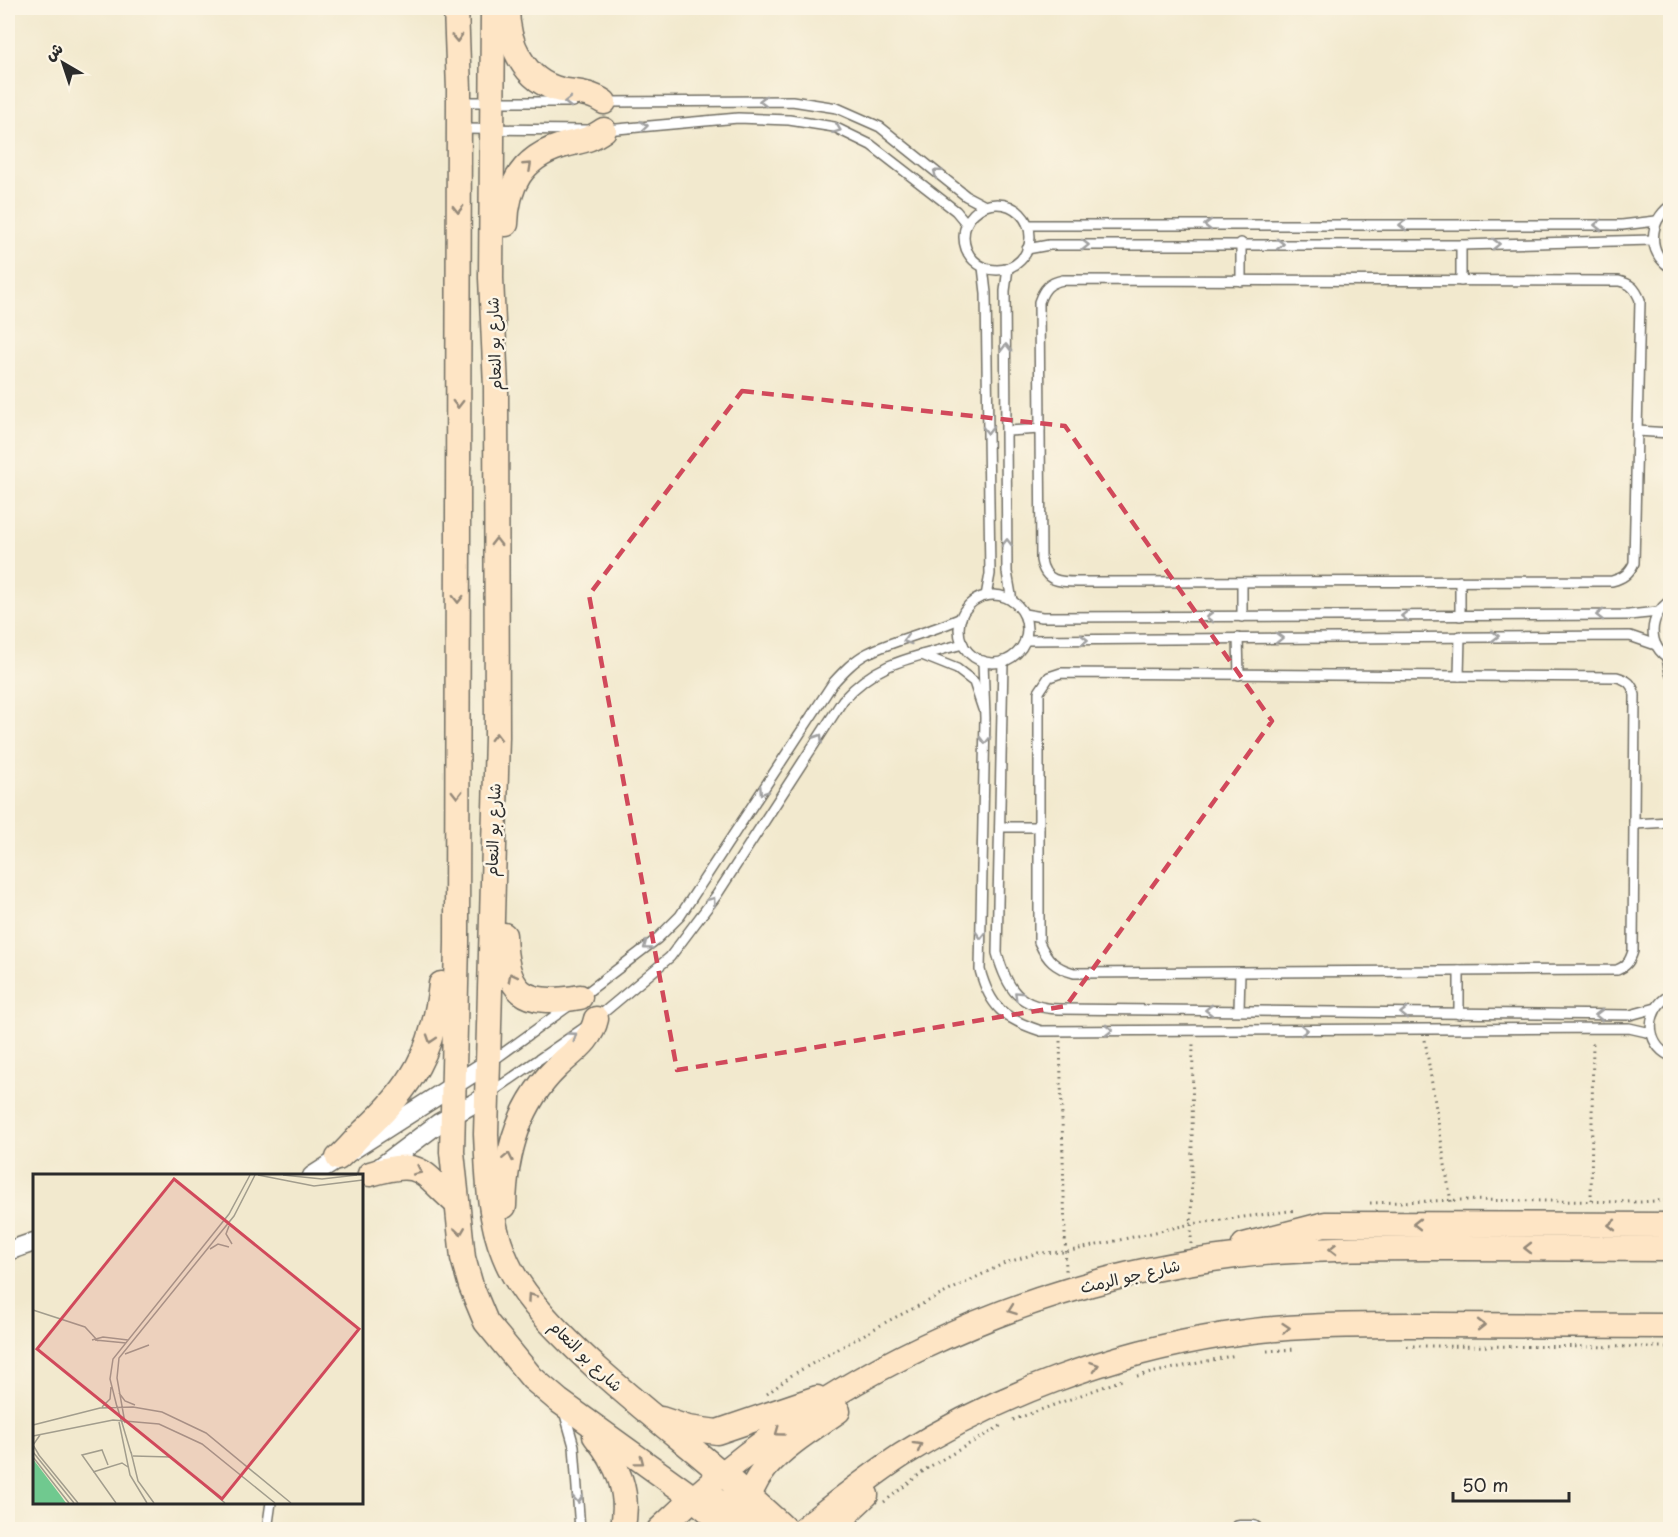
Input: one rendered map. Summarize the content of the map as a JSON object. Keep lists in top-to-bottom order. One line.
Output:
{"streets":{"street":["شارع بو النعام","شارع جو الرمث"]},"crossings":[["شارع بو النعام","شارع جو الرمث"]],"scale_bar":"50 m","north":"top left"}
